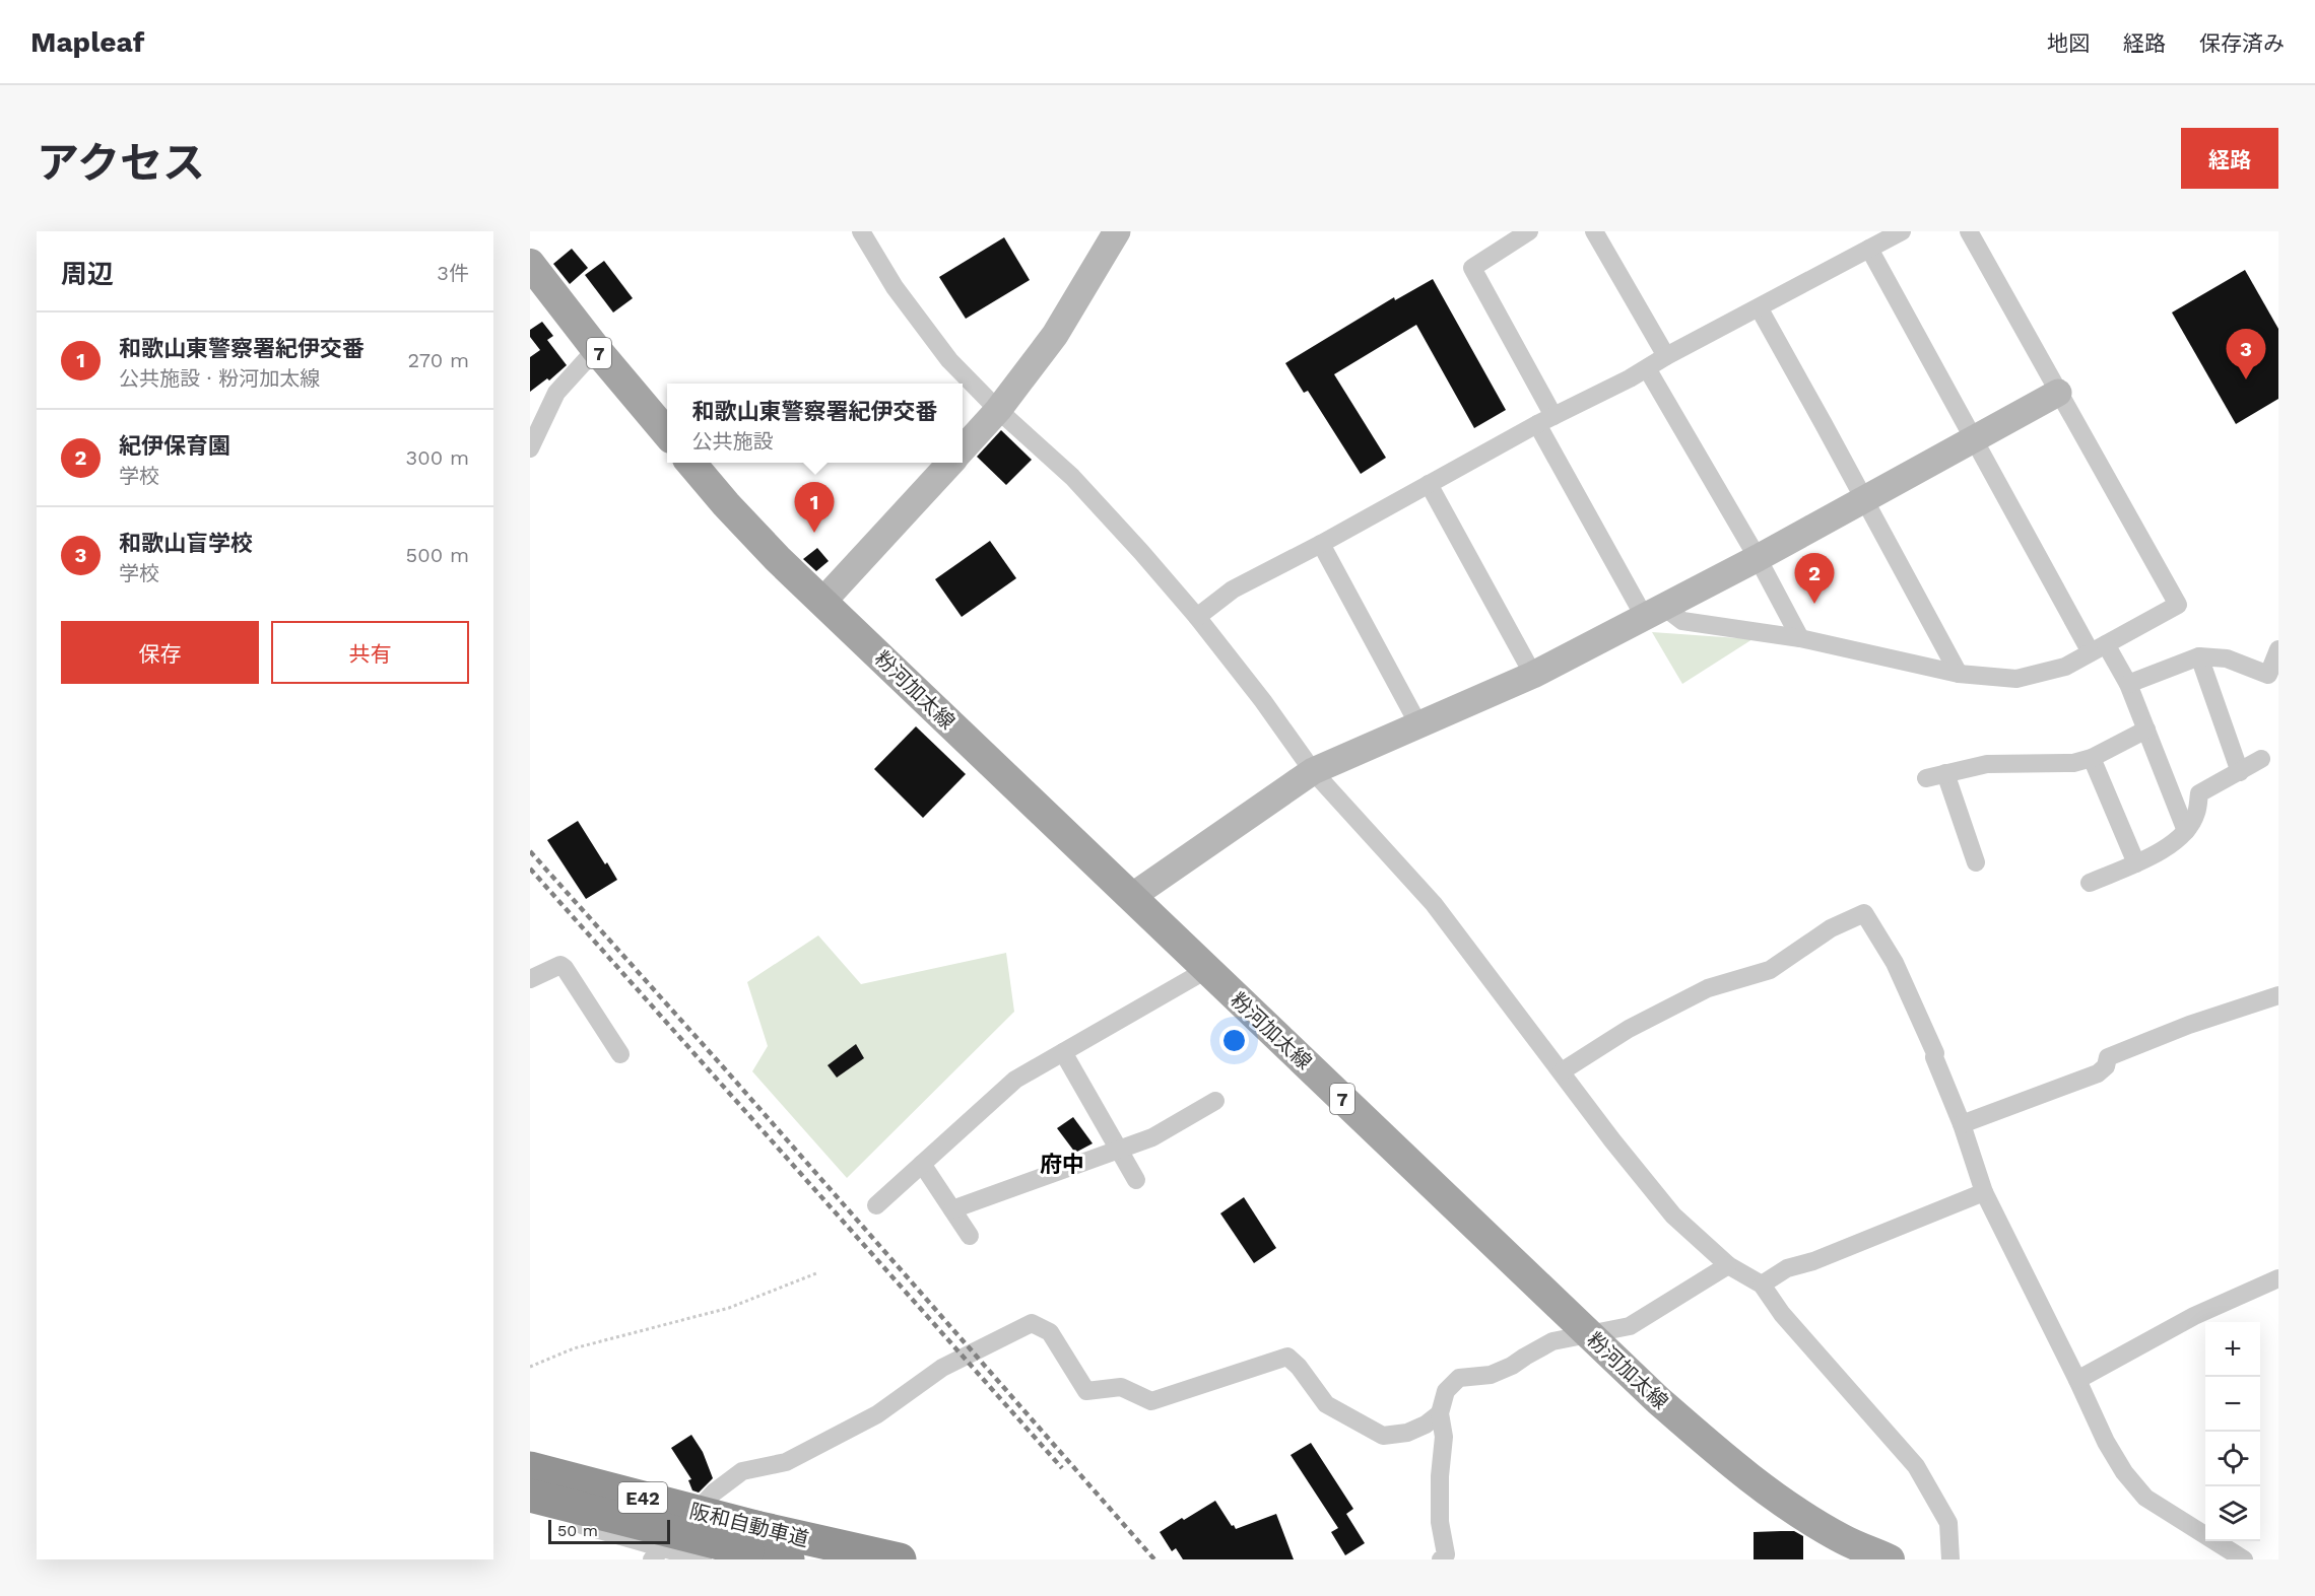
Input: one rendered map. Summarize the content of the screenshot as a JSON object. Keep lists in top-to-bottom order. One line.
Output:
{"streets":{"highway":["E42","阪和自動車道"],"main road":["7","粉河加太線"]},"districts":["府中"],"scale_bar":"50 m","page":{"header":"Mapleaf","nav":["地図","経路","保存済み"],"title":"アクセス","buttons":["経路",["保存","共有"]],"heading":["周辺","3件"],"list":[{"mark":"1","name":"和歌山東警察署紀伊交番","note":"公共施設 · 粉河加太線","value":"270 m"},{"mark":"2","name":"紀伊保育園","note":"学校","value":"300 m"},{"mark":"3","name":"和歌山盲学校","note":"学校","value":"500 m"}],"pins":["3","1","2"],"popup":["和歌山東警察署紀伊交番","公共施設"],"map_buttons":["+","−"],"scale":"50 m"}}
